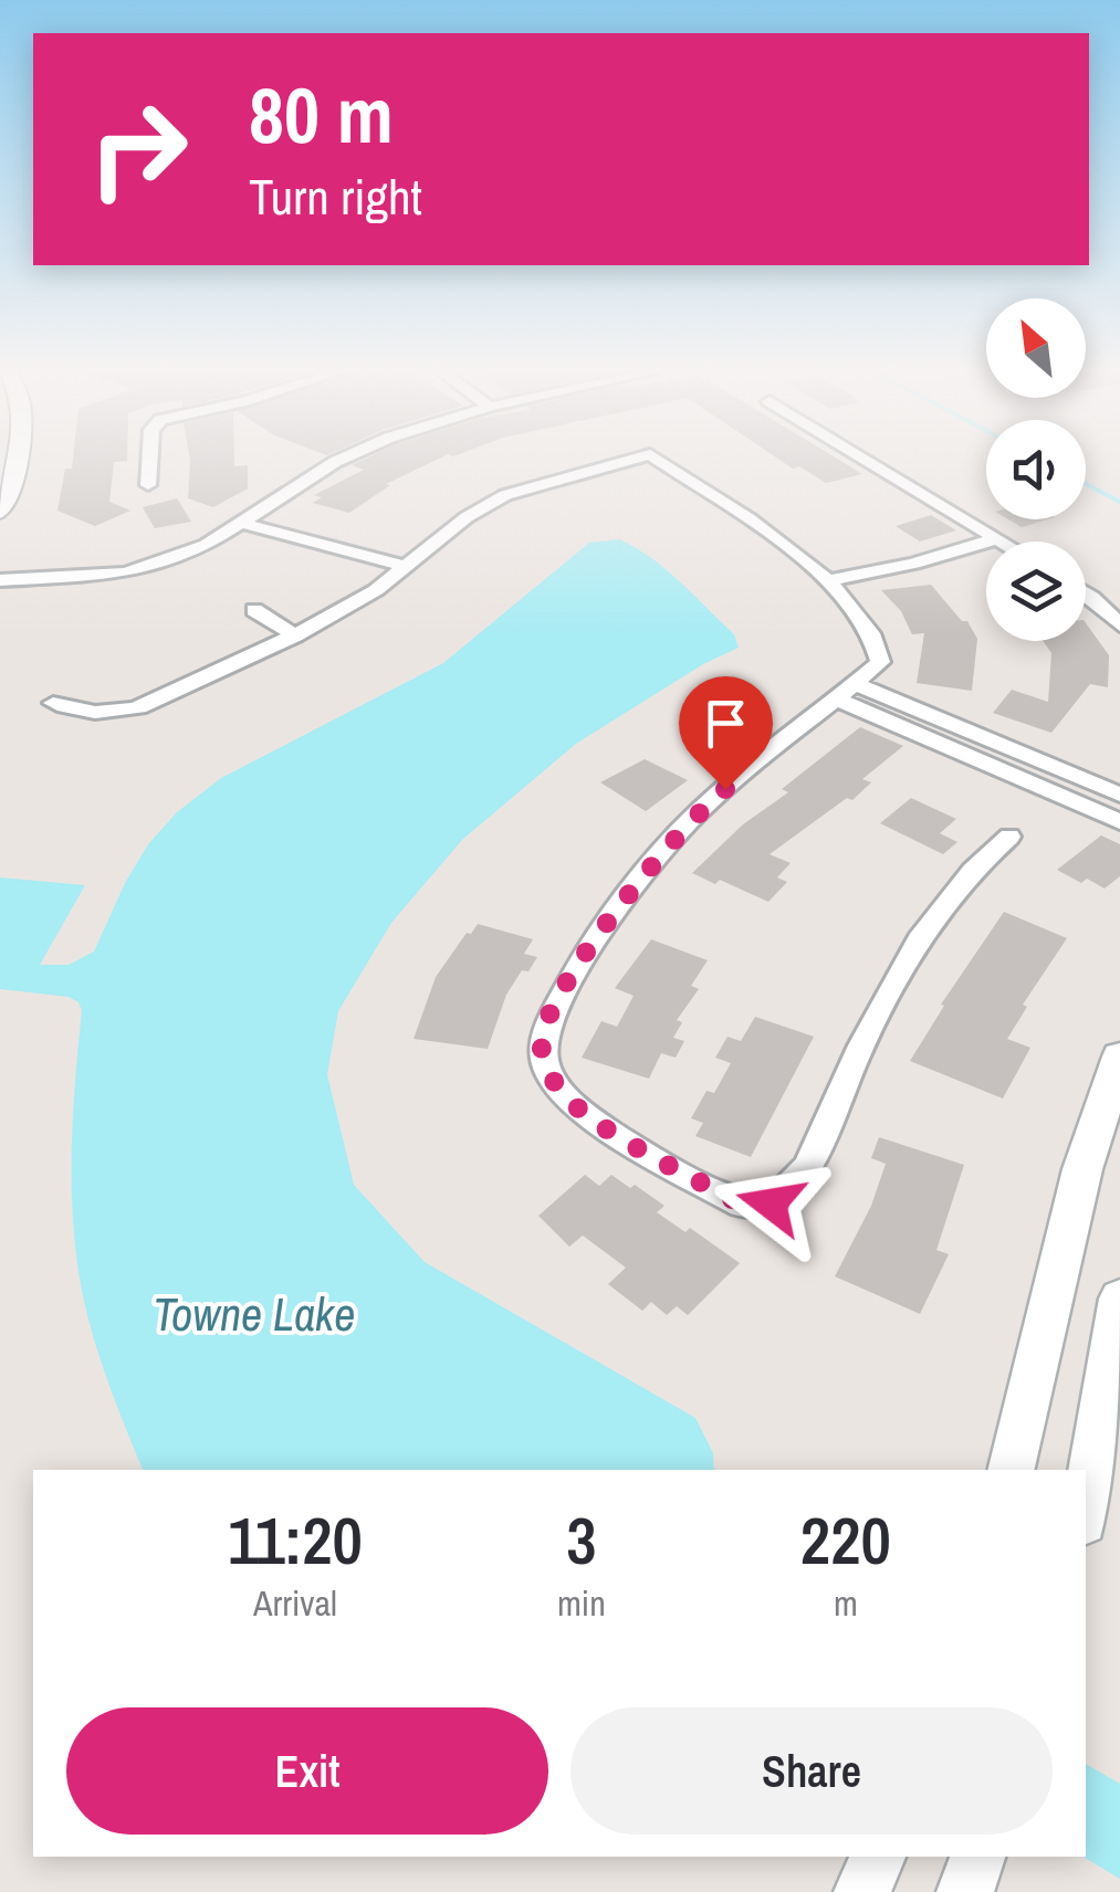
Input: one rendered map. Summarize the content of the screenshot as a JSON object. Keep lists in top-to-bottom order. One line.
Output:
{"water":["Towne Lake"],"north":"top left","page":{"turn":["80 m","Turn right"],"eta":["11:20","Arrival","3","min","220","m"],"buttons":["Exit","Share"]}}
